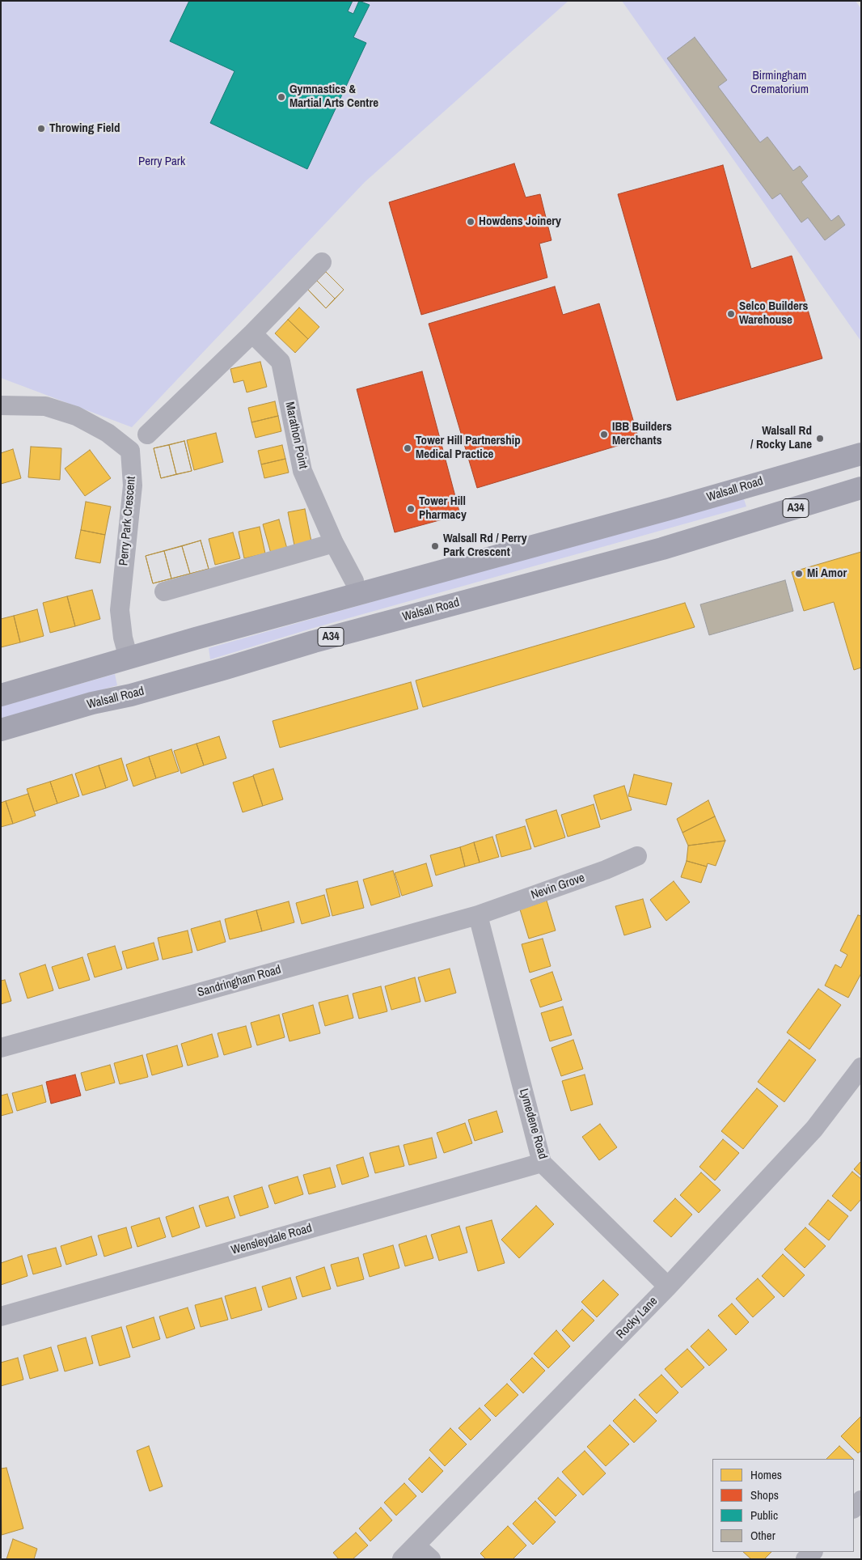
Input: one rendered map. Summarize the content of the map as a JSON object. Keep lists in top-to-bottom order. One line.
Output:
{"streets":{"highway":["Walsall Road","A34"],"street":["Marathon Point","Perry Park Crescent","Nevin Grove","Sandringham Road","Lymedene Road","Wensleydale Road","Rocky Lane"]},"crossings":[["Walsall Road","Perry Park Crescent"],["Nevin Grove","Sandringham Road"],["Nevin Grove","Lymedene Road"],["Sandringham Road","Lymedene Road"],["Lymedene Road","Wensleydale Road"],["Lymedene Road","Rocky Lane"]],"parks":["Birmingham Crematorium","Perry Park"],"places":["Gymnastics & Martial Arts Centre","Throwing Field","Howdens Joinery","Selco Builders Warehouse","IBB Builders Merchants","Walsall Rd / Rocky Lane","Tower Hill Partnership Medical Practice","Tower Hill Pharmacy","Walsall Rd / Perry Park Crescent","Mi Amor"],"legend":["Homes","Shops","Public","Other"]}
